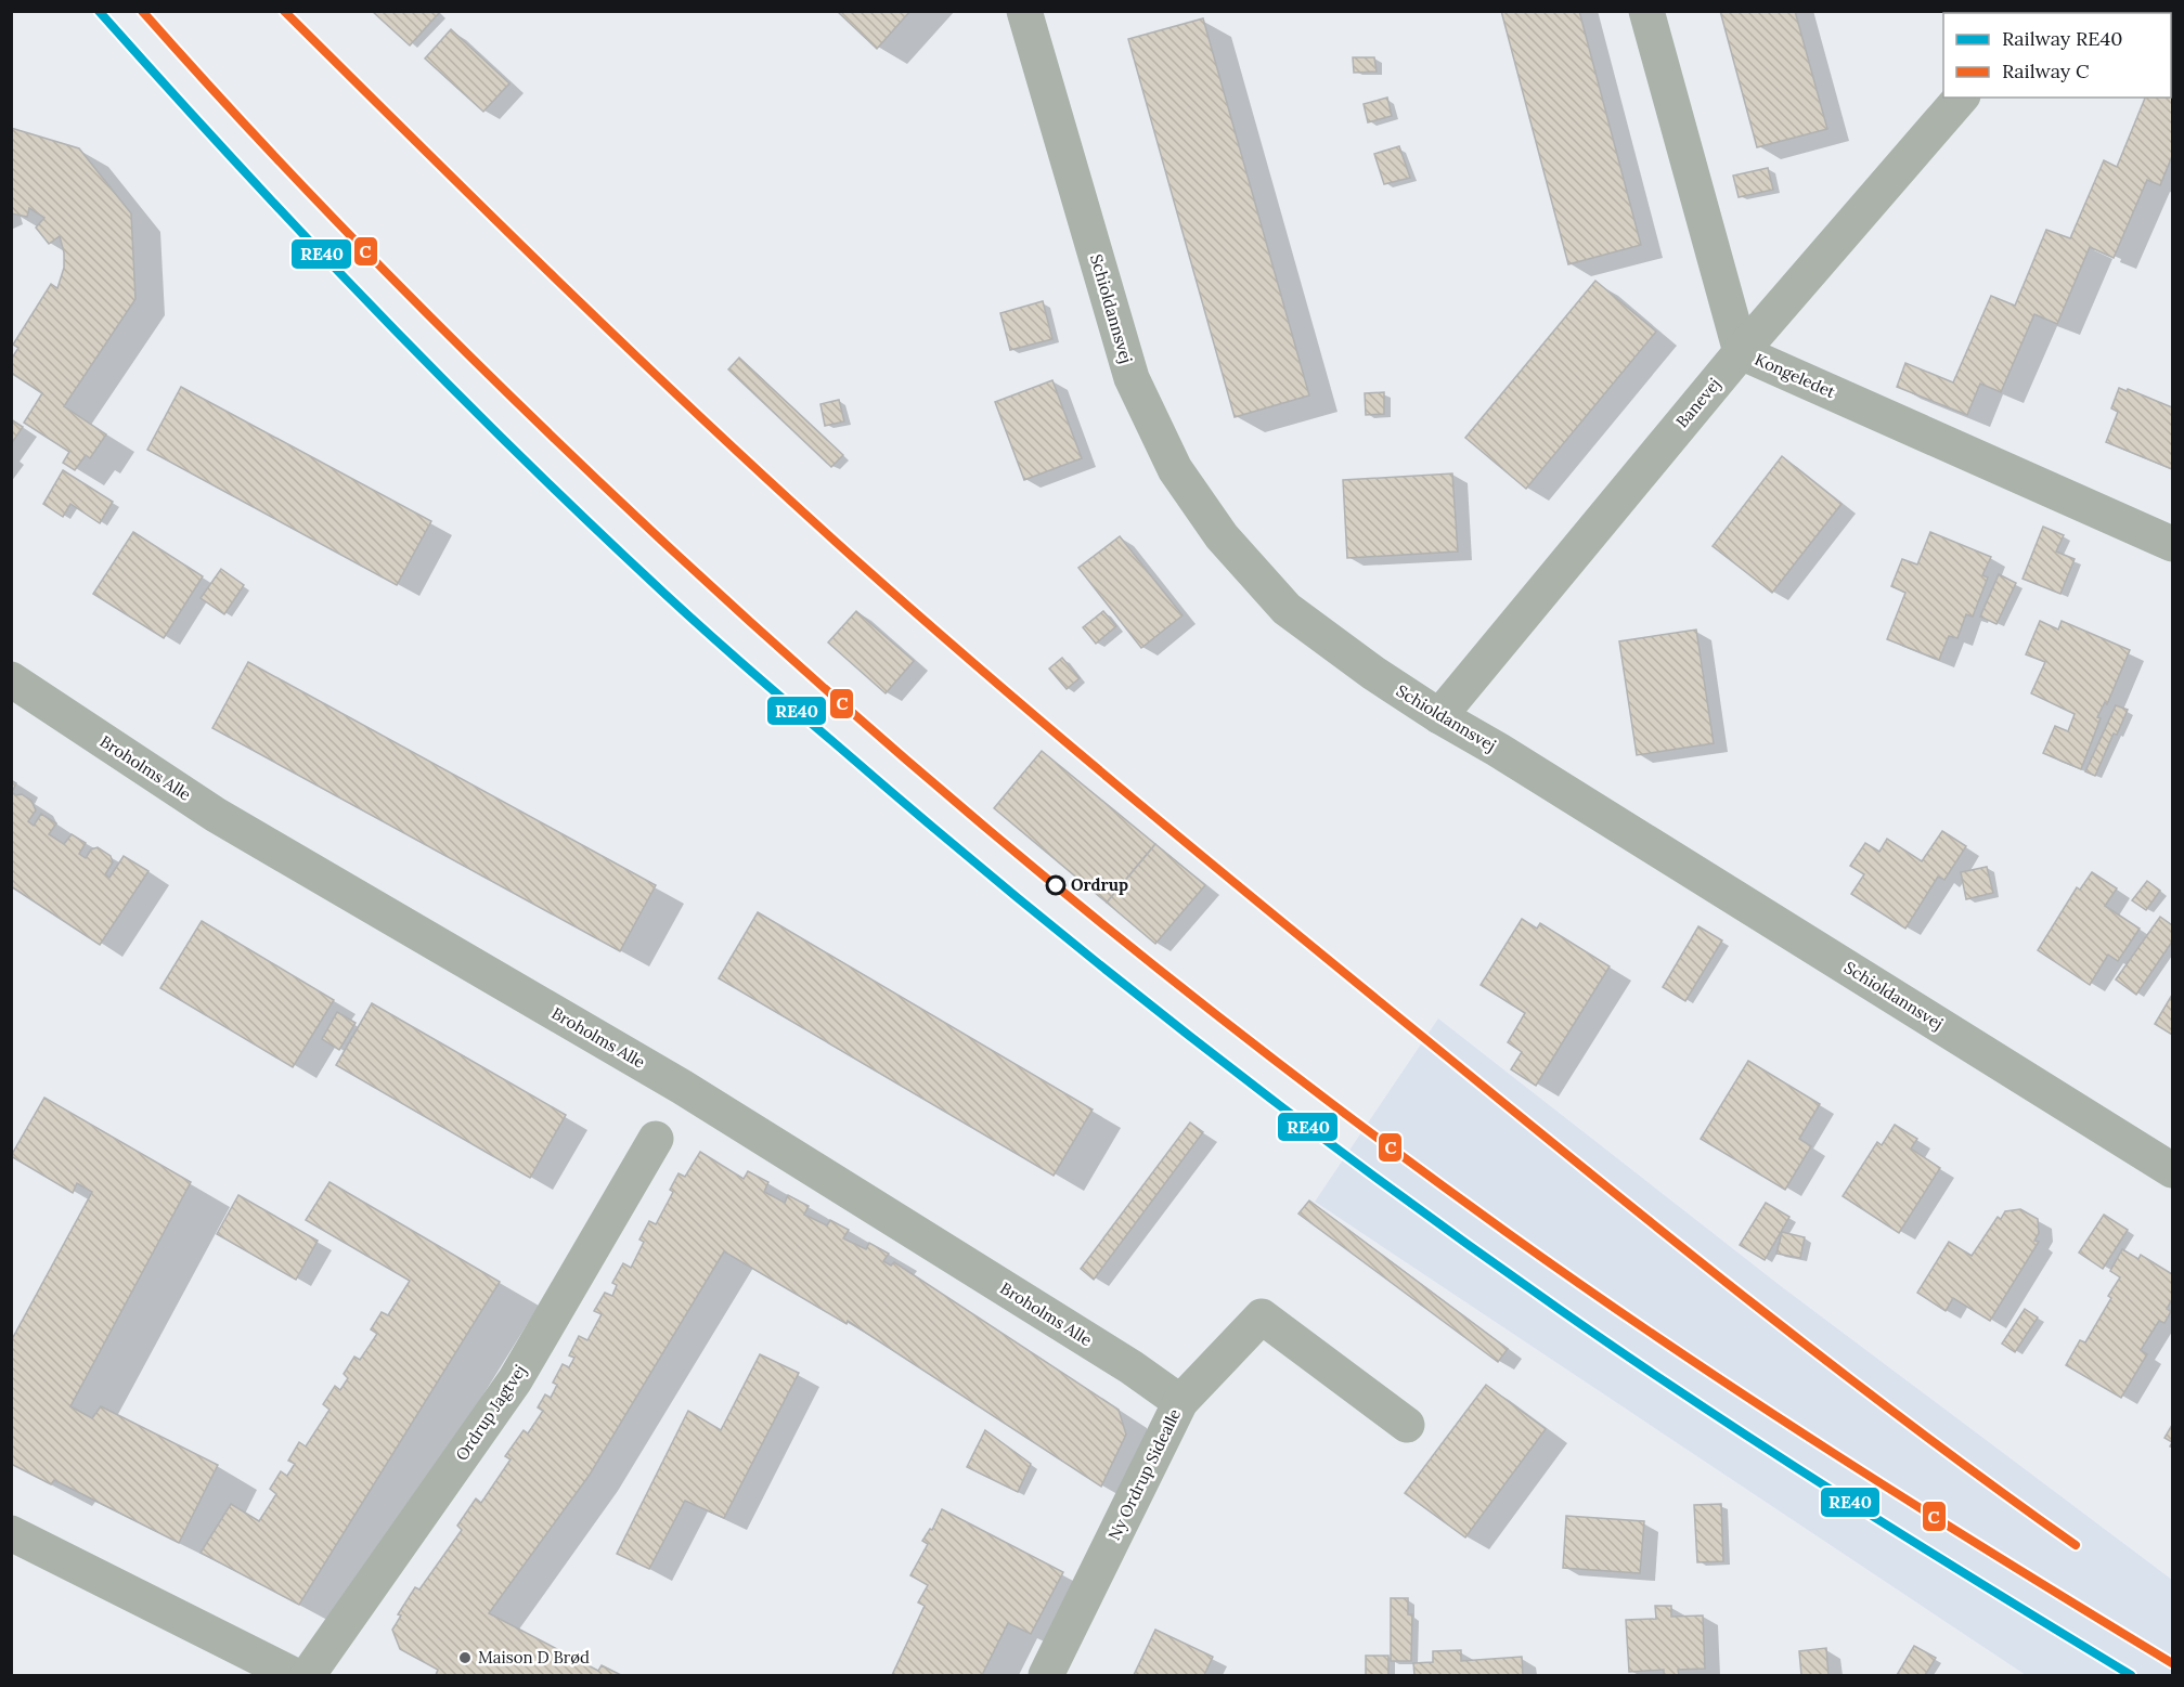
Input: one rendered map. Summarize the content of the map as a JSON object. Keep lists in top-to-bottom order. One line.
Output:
{"streets":{"street":["Schioldannsvej","Kongeledet","Banevej","Broholms Alle","Ordrup Jagtvej","Ny Ordrup Sidealle"]},"crossings":[["Schioldannsvej","Banevej"],["Kongeledet","Banevej"],["Broholms Alle","Ny Ordrup Sidealle"]],"places":["Ordrup","Maison D Brød"],"lines":["rail line RE40","rail line C"],"legend":["Railway RE40","Railway C"]}
